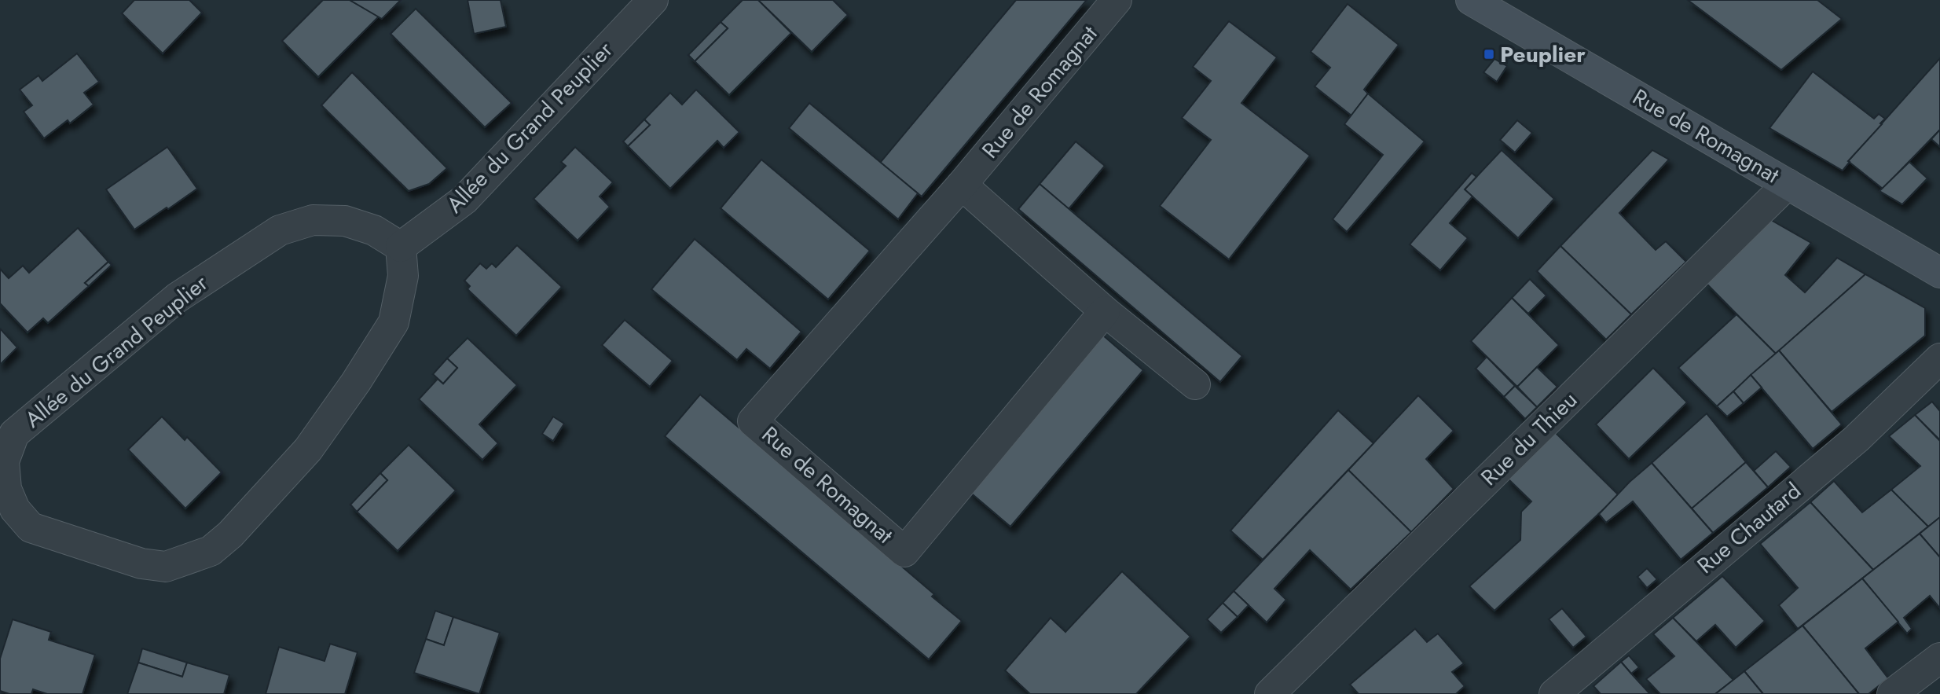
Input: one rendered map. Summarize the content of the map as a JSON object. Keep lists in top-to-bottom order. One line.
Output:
{"streets":{"main road":["Rue de Romagnat"],"street":["Allée du Grand Peuplier","Rue du Thieu","Rue Chautard"]},"crossings":[["Rue de Romagnat","Rue du Thieu"]],"places":{"transit":["Peuplier"]}}
